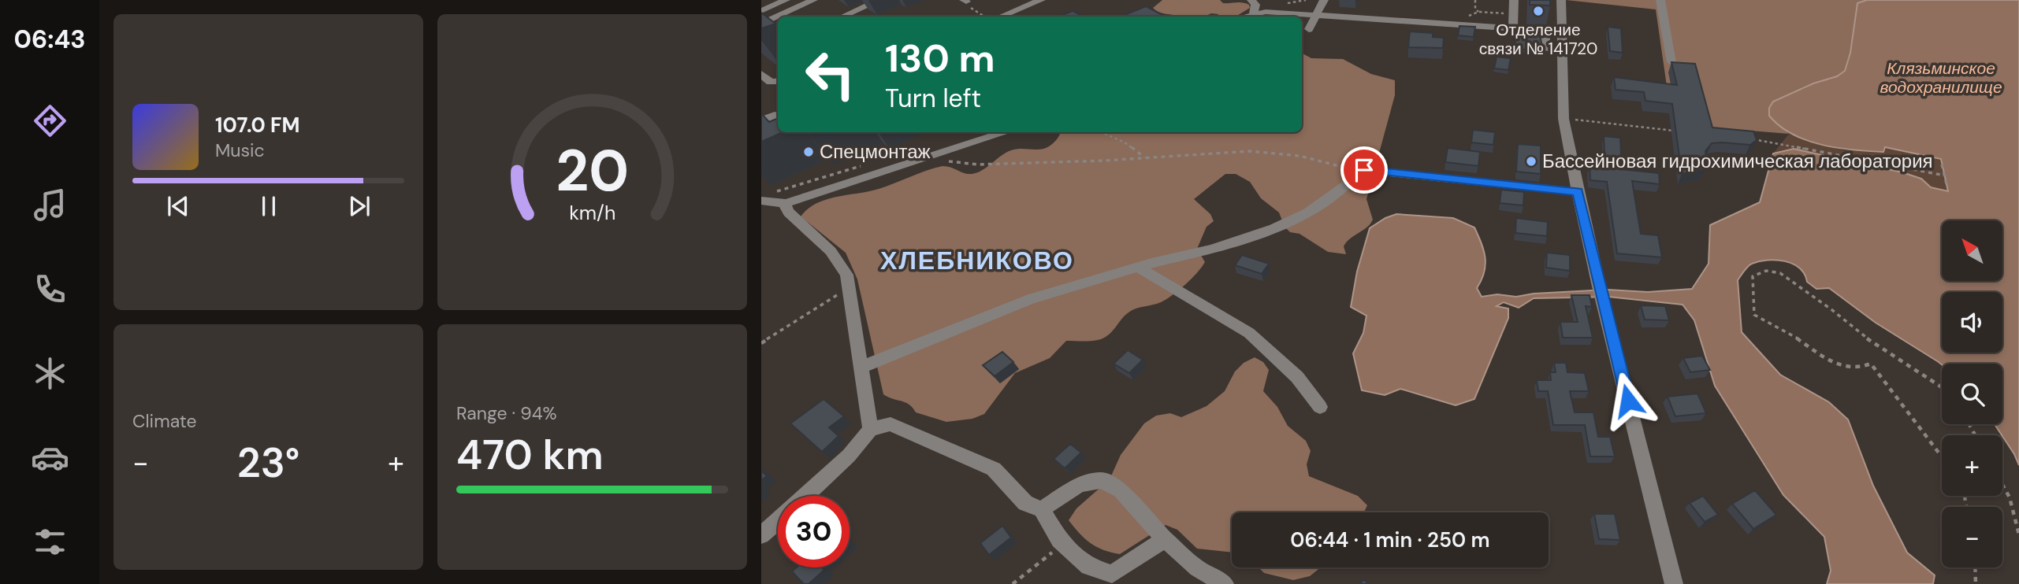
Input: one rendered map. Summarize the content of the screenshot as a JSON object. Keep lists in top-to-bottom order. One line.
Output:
{"districts":["ХЛЕБНИКОВО"],"water":["Клязьминское водохранилище"],"places":["Отделение связи № 141720","Спецмонтаж","Бассейновая гидрохимическая лаборатория"],"north":"top left","page":{"tabs":"06:43","turn":["130 m","Turn left"],"song":["107.0 FM","Music"],"map_buttons":["+","−"],"tile":["Climate",["Range · 94%","470 km"]],"heat":["−","23°","+"],"limit":"30","trip":"06:44 · 1 min · 250 m","gauge":["20","km/h"]}}
